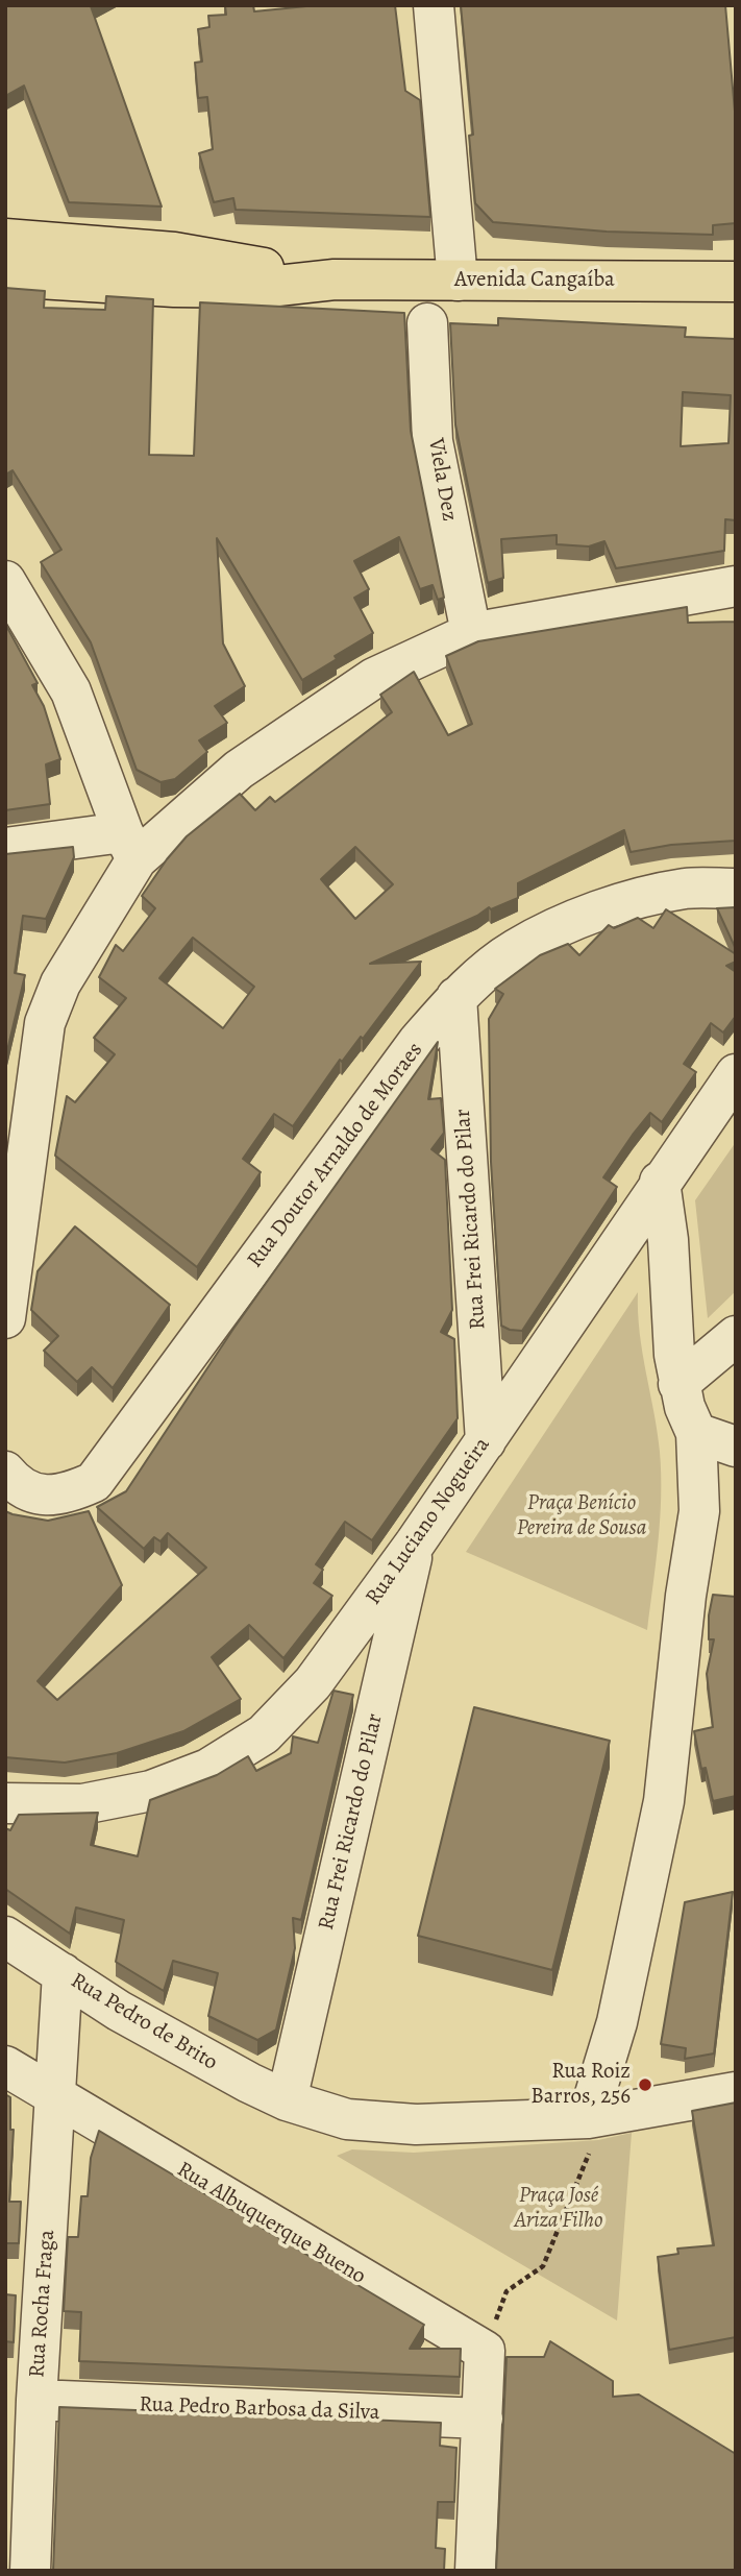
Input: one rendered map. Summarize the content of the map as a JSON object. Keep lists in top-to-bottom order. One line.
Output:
{"streets":{"main road":["Avenida Cangaíba"],"street":["Viela Dez","Rua Doutor Arnaldo de Moraes","Rua Frei Ricardo do Pilar","Rua Luciano Nogueira","Rua Pedro de Brito","Rua Albuquerque Bueno","Rua Rocha Fraga","Rua Pedro Barbosa da Silva"]},"crossings":[["Rua Doutor Arnaldo de Moraes","Rua Frei Ricardo do Pilar"],["Rua Frei Ricardo do Pilar","Rua Luciano Nogueira"],["Rua Frei Ricardo do Pilar","Rua Pedro de Brito"],["Rua Pedro de Brito","Rua Rocha Fraga"],["Rua Albuquerque Bueno","Rua Rocha Fraga"],["Rua Rocha Fraga","Rua Pedro Barbosa da Silva"]],"parks":["Praça Benício Pereira de Sousa","Praça José Ariza Filho"],"places":["Rua Roiz Barros, 256"]}
